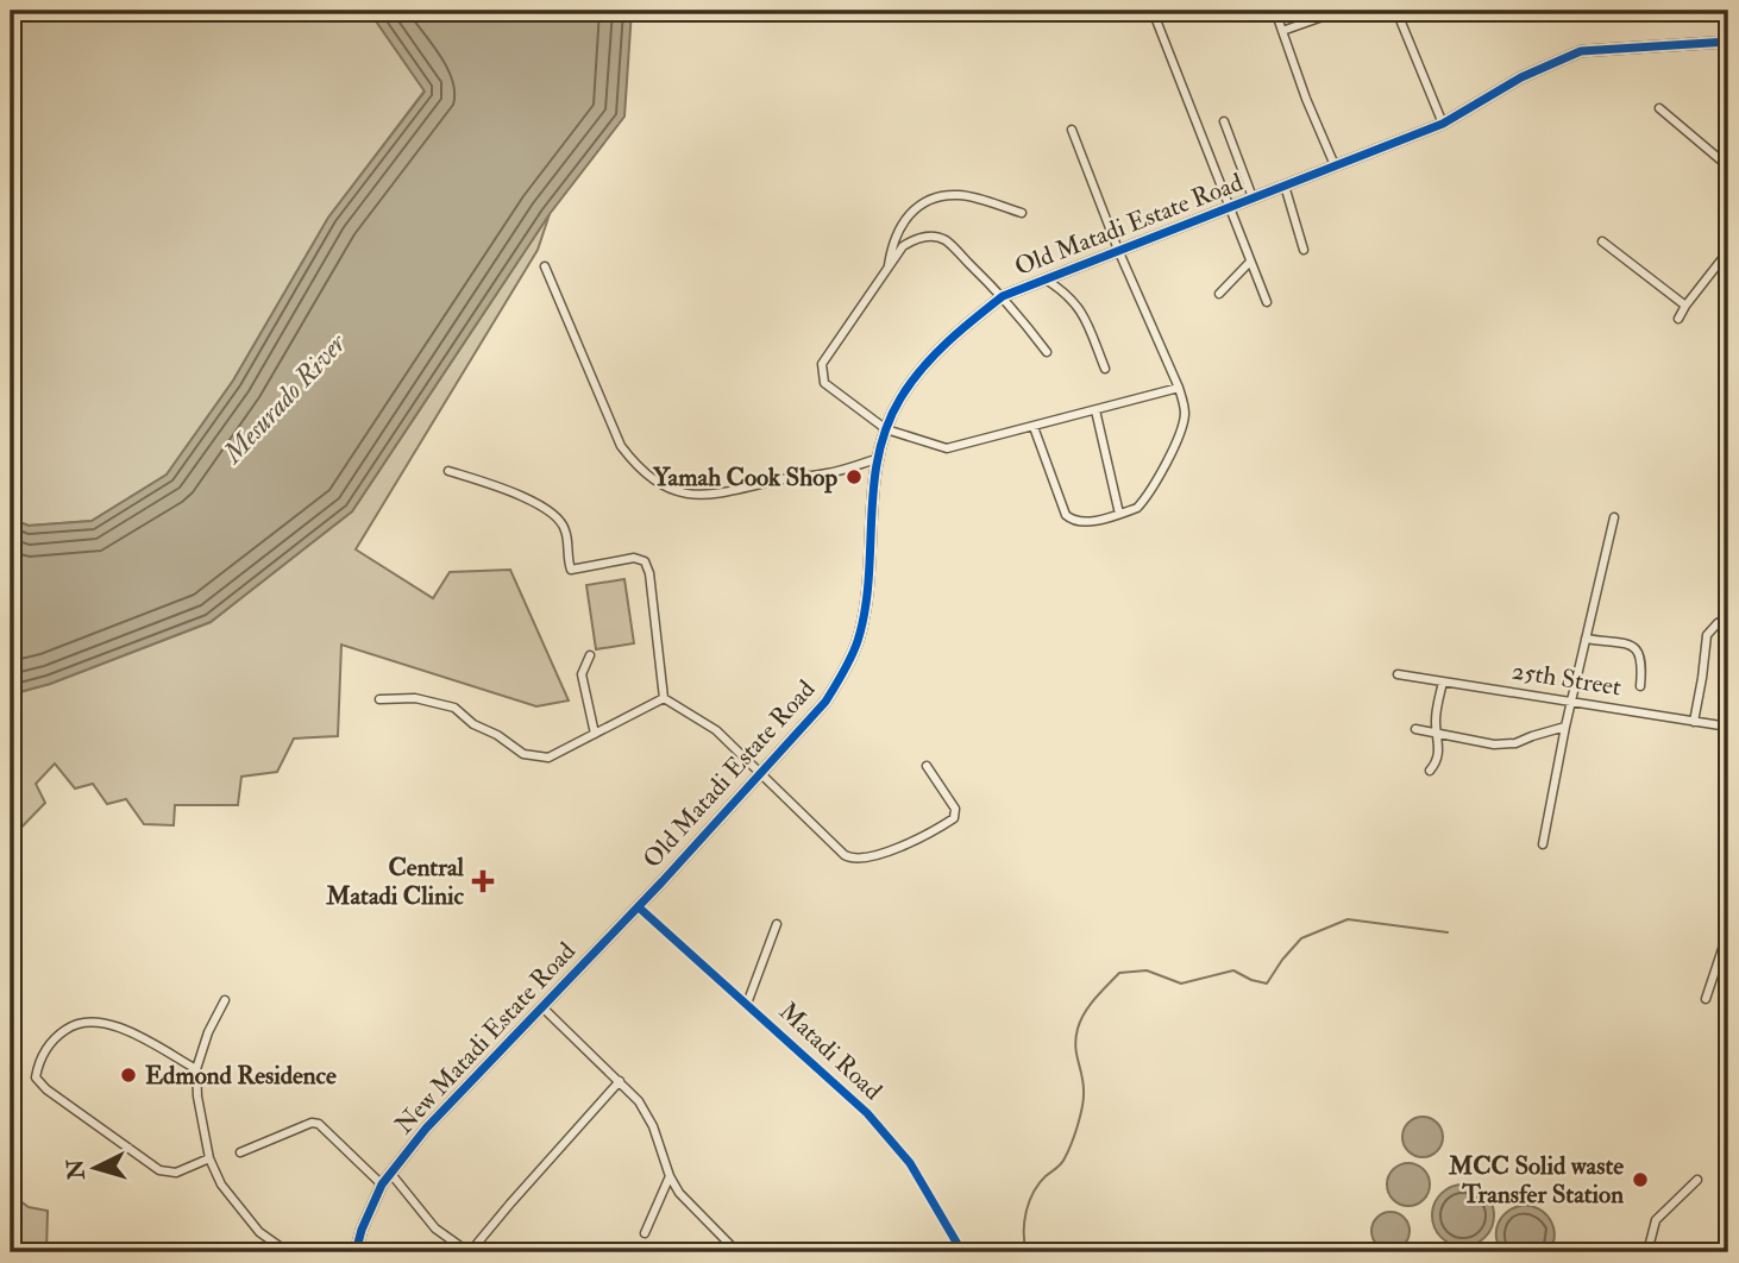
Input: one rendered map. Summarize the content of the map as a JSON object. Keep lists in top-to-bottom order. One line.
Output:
{"streets":{"street":["Old Matadi Estate Road","25th Street","New Matadi Estate Road","Matadi Road"]},"crossings":[["Old Matadi Estate Road","New Matadi Estate Road"],["Old Matadi Estate Road","Matadi Road"],["New Matadi Estate Road","Matadi Road"]],"water":["Mesurado River"],"places":{"other":["Yamah Cook Shop","Edmond Residence","MCC Solid waste Transfer Station"],"health":["Central Matadi Clinic"]},"north":"left"}
